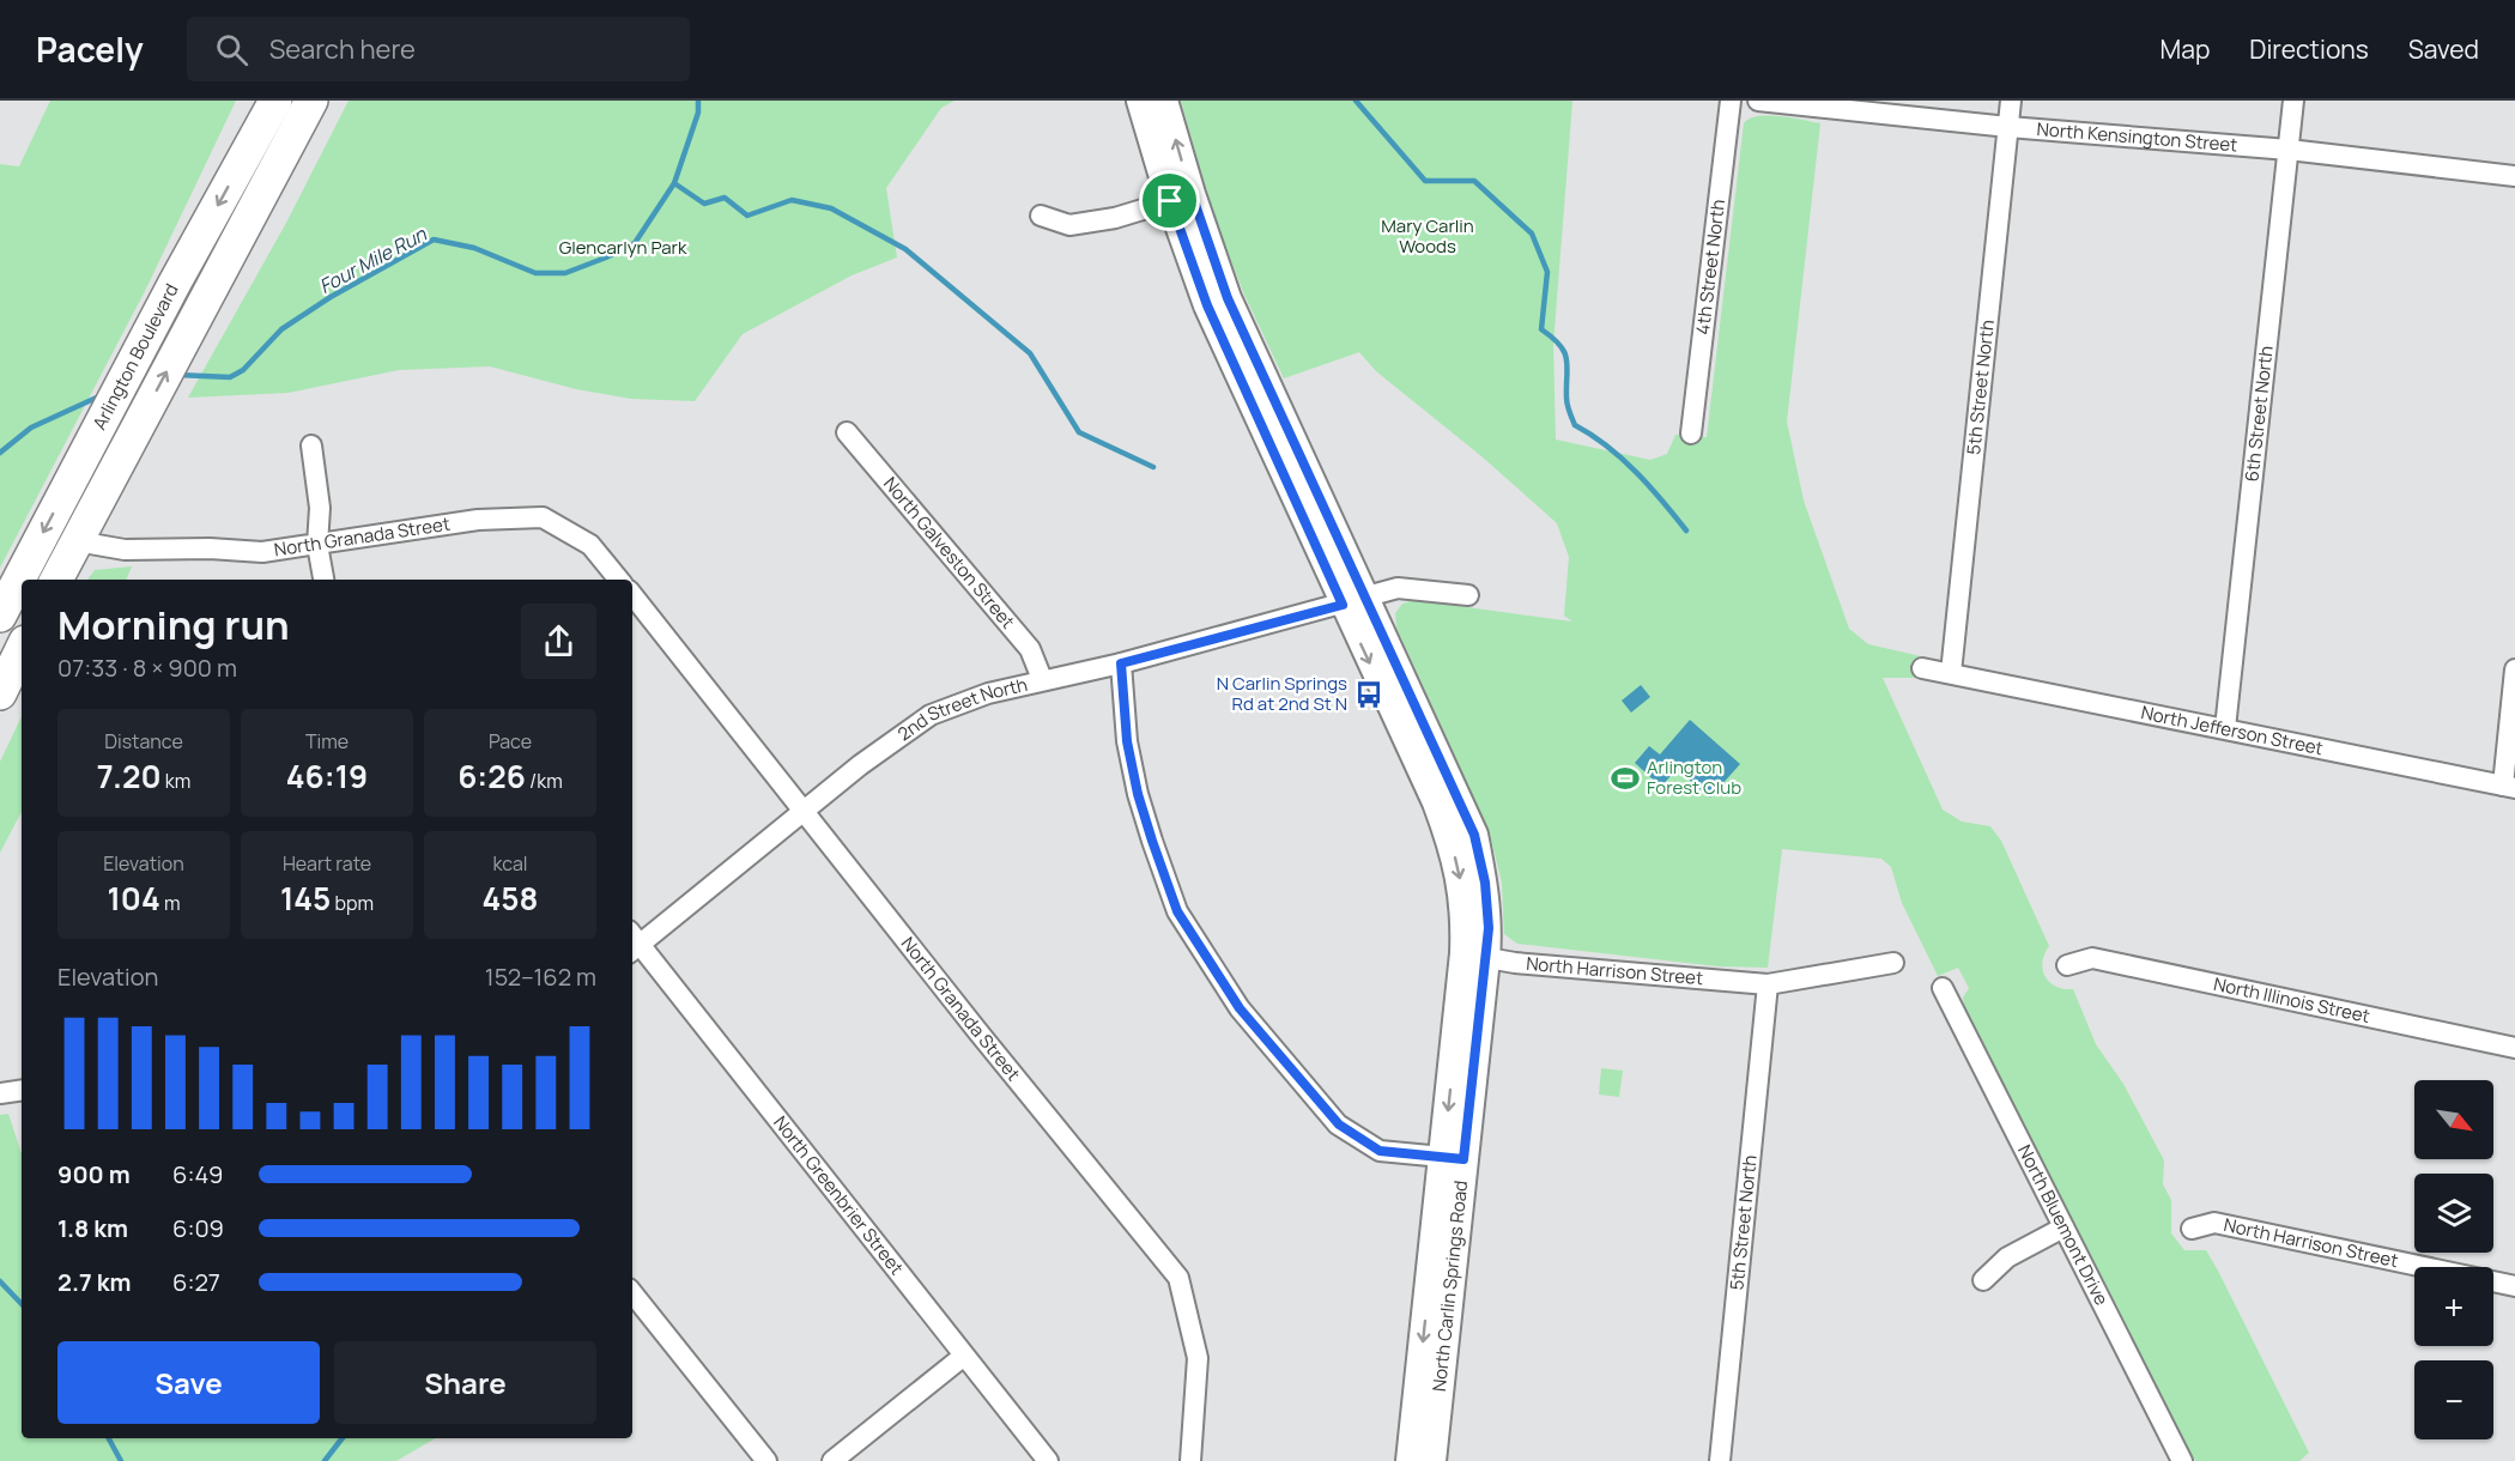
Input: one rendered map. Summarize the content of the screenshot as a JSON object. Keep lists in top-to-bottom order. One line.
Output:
{"streets":{"highway":["Arlington Boulevard"],"main road":["North Carlin Springs Road"],"street":["North Kensington Street","4th Street North","5th Street North","6th Street North","North Granada Street","North Galveston Street","2nd Street North","North Jefferson Street","North Harrison Street","North Illinois Street","North Greenbrier Street","North Bluemont Drive"]},"crossings":[["North Kensington Street","5th Street North"],["North Kensington Street","6th Street North"],["Arlington Boulevard","North Granada Street"],["5th Street North","North Jefferson Street"],["5th Street North","North Harrison Street"],["6th Street North","North Jefferson Street"],["North Granada Street","2nd Street North"],["North Galveston Street","2nd Street North"],["2nd Street North","North Greenbrier Street"],["2nd Street North","North Carlin Springs Road"],["North Harrison Street","North Carlin Springs Road"]],"water":["Four Mile Run"],"parks":["Mary Carlin Woods","Glencarlyn Park"],"places":{"bus stop":["N Carlin Springs Rd at 2nd St N"],"sports":["Arlington Forest Club"]},"north":"bottom right","page":{"header":"Pacely","search":"Search here","nav":["Map","Directions","Saved"],"heading":["Morning run","07:33 · 8 × 900 m"],"stats":[["Distance","7.20 km"],["Time","46:19"],["Pace","6:26 /km"],["Elevation","104 m"],["Heart rate","145 bpm"],["kcal","458"]],"chart":["Elevation","152–162 m"],"map_buttons":["+","−"],"list":[{"name":"900 m","note":"6:49"},{"name":"1.8 km","note":"6:09"},{"name":"2.7 km","note":"6:27"}],"buttons":["Save","Share"]}}
